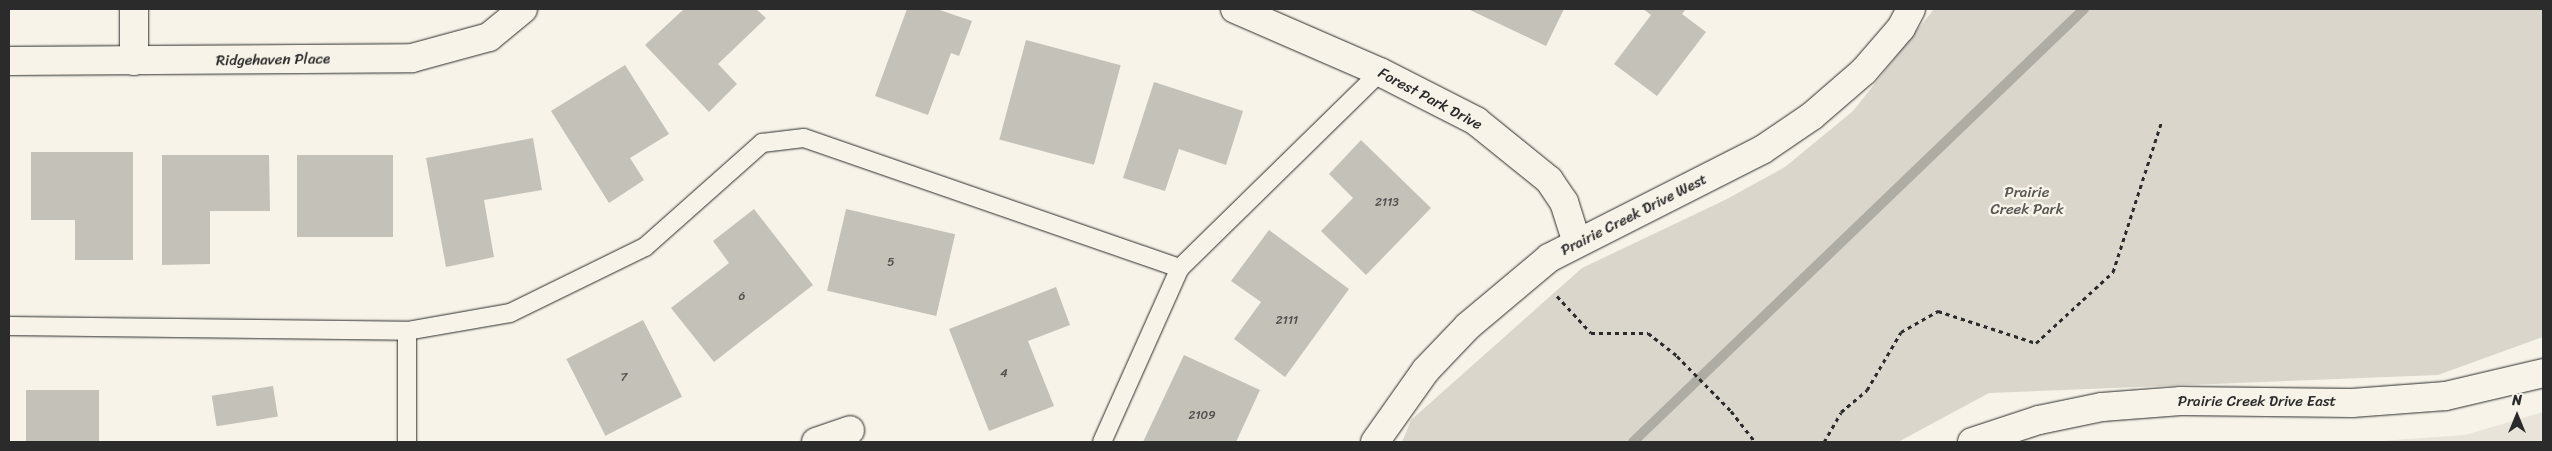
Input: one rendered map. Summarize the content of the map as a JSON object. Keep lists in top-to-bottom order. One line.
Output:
{"streets":{"street":["Ridgehaven Place","Forest Park Drive","Prairie Creek Drive West","Prairie Creek Drive East"]},"crossings":[["Forest Park Drive","Prairie Creek Drive West"]],"parks":["Prairie Creek Park"],"house_numbers":["2113","5","6","2111","4","7","2109"],"north":"top"}
